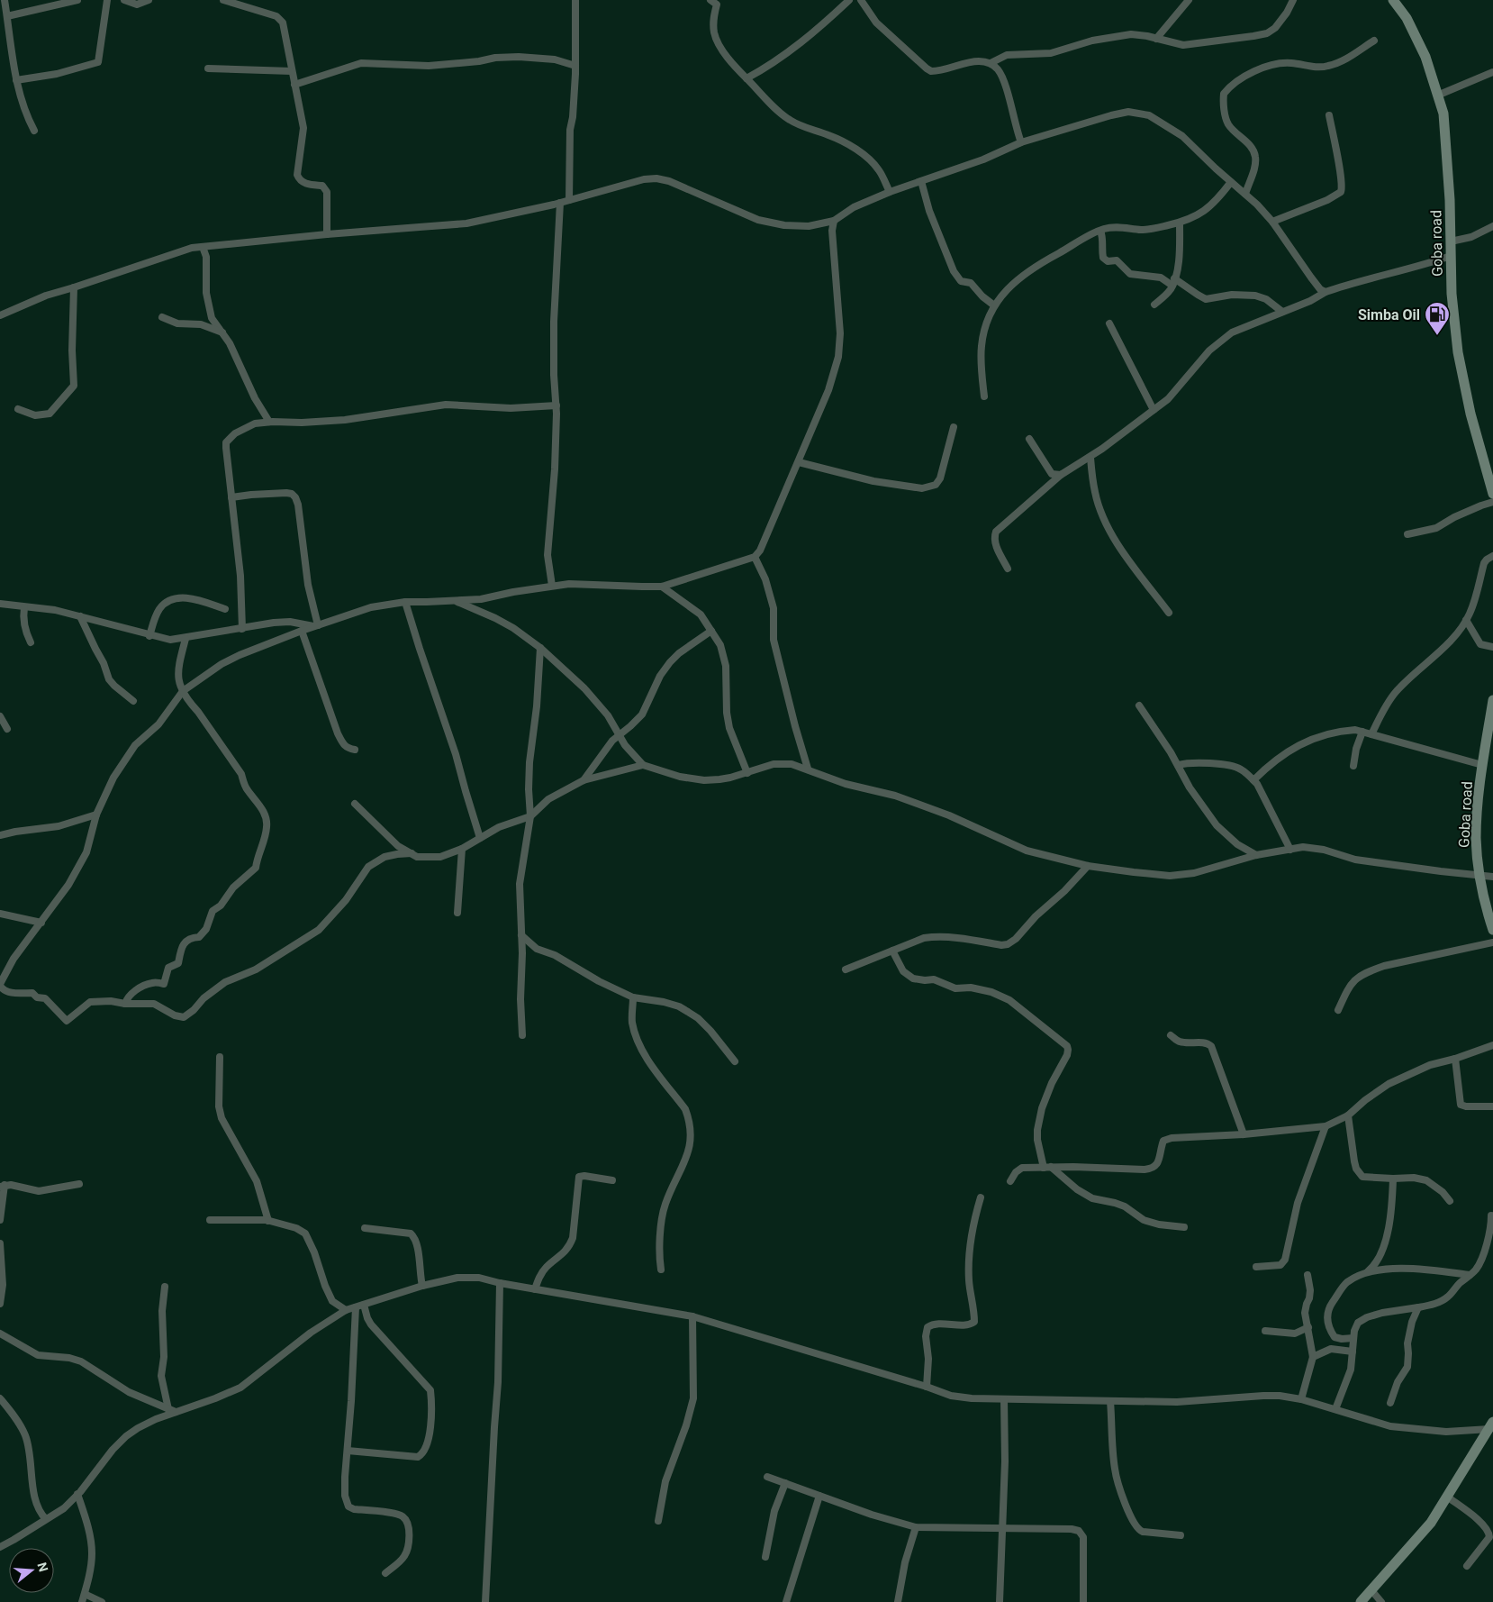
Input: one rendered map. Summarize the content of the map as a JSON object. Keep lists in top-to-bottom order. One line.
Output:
{"streets":{"street":["Goba road"]},"places":{"fuel station":["Simba Oil"]},"north":"right"}
